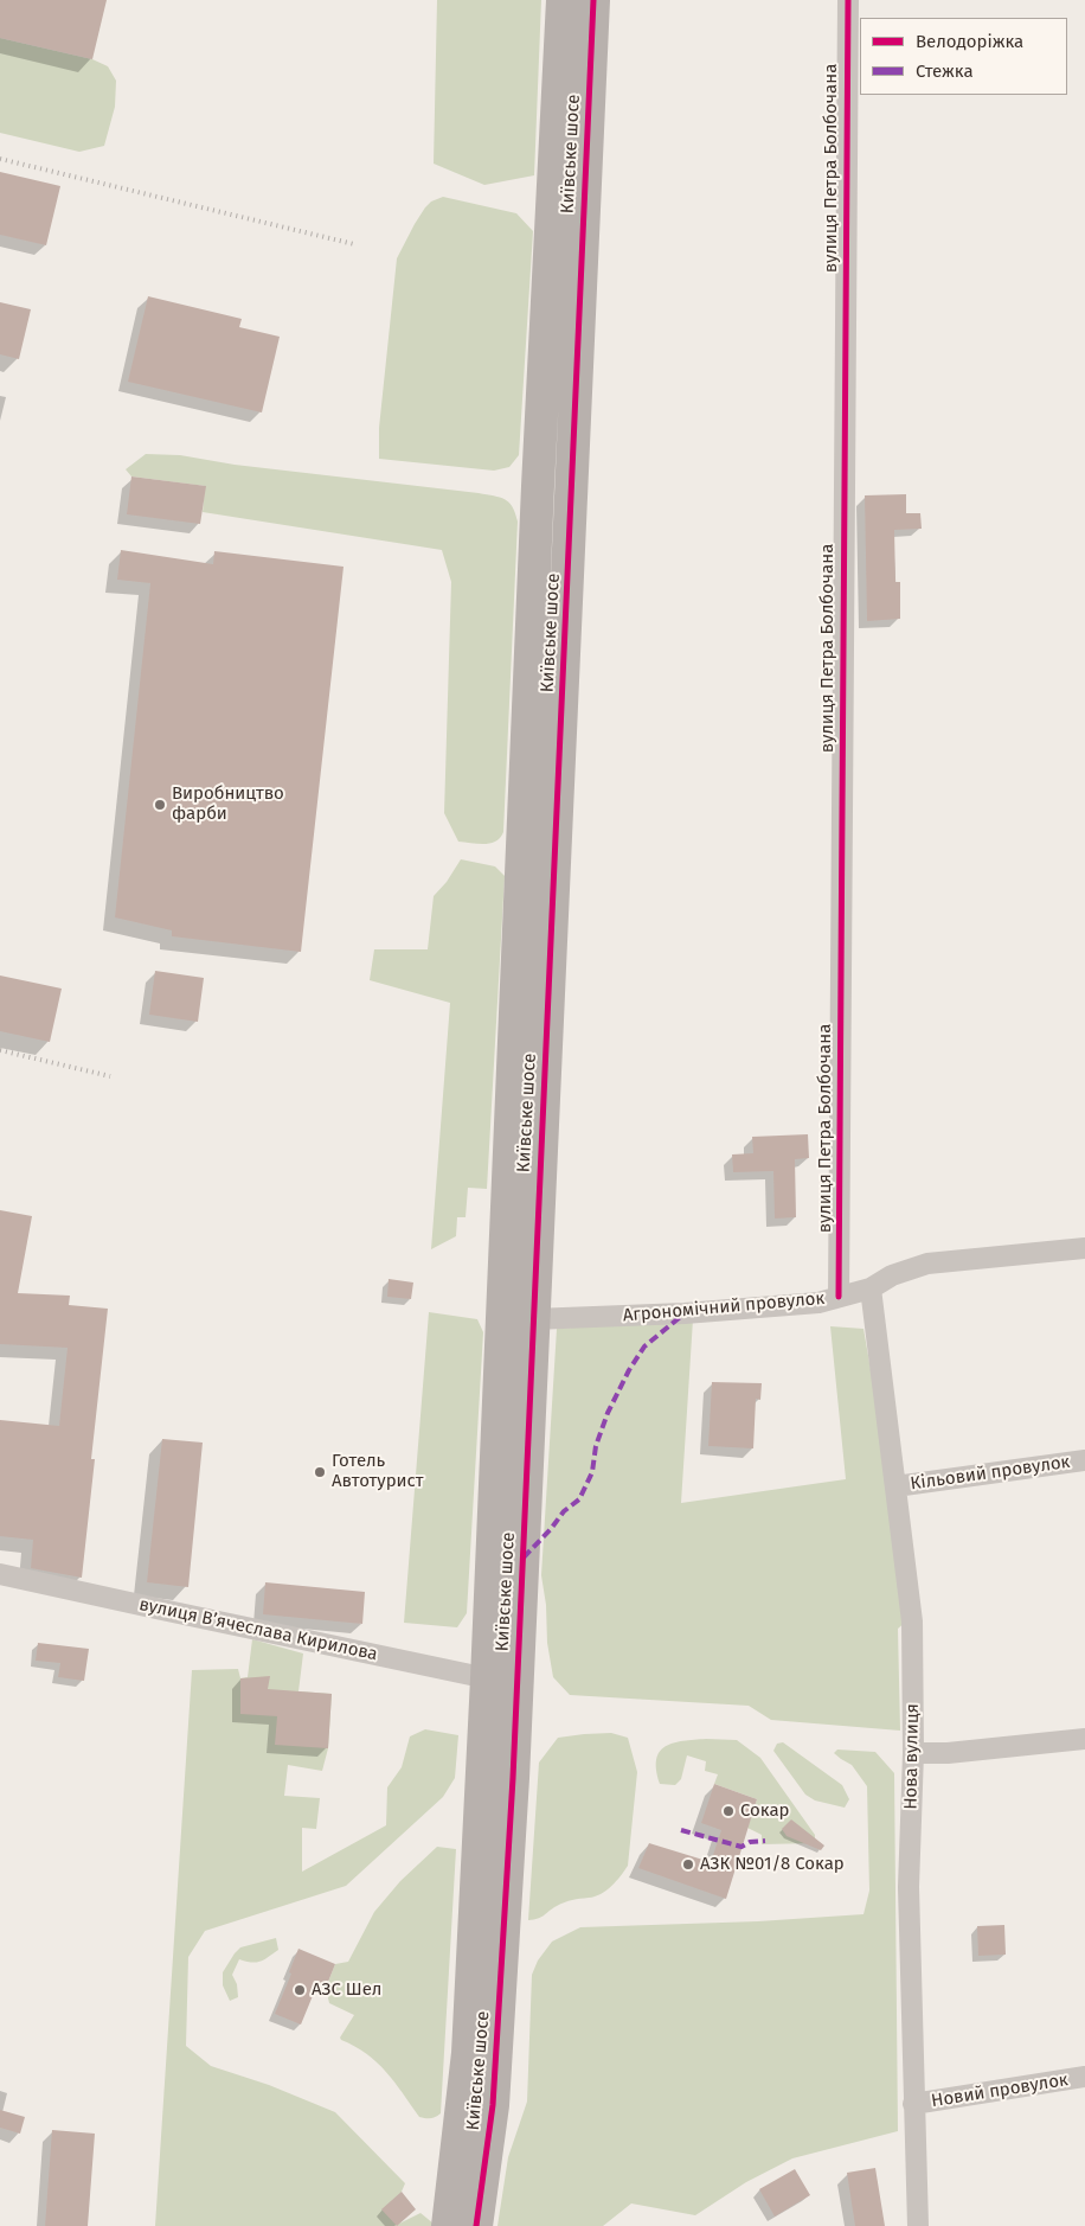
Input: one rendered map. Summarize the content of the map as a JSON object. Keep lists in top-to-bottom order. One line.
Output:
{"streets":{"main road":["Київське шосе"],"street":["вулиця Петра Болбочана","Агрономічний провулок","Кільовий провулок","вулиця Вʼячеслава Кирилова","Нова вулиця","Новий провулок"]},"crossings":[["Київське шосе","Агрономічний провулок"],["Київське шосе","вулиця Вʼячеслава Кирилова"],["вулиця Петра Болбочана","Агрономічний провулок"],["Агрономічний провулок","Нова вулиця"],["Кільовий провулок","Нова вулиця"],["Нова вулиця","Новий провулок"]],"places":["Виробництво фарби","Готель Автотурист","Сокар","АЗК №01/8 Сокар","АЗС Шел"],"legend":["Велодоріжка","Стежка"]}
